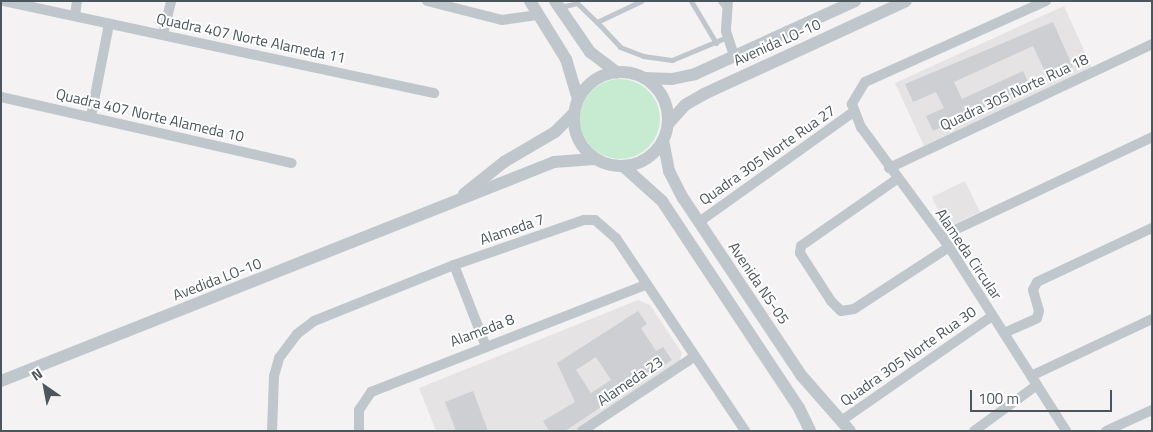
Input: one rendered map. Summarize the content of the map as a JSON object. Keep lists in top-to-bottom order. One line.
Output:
{"streets":{"street":["Quadra 407 Norte Alameda 11","Avenida LO-10","Quadra 305 Norte Rua 18","Quadra 407 Norte Alameda 10","Quadra 305 Norte Rua 27","Alameda 7","Alameda Circular","Avedida LO-10","Avenida NS-05","Alameda 8","Quadra 305 Norte Rua 30","Alameda 23"]},"crossings":[["Avenida LO-10","Avedida LO-10"],["Avenida LO-10","Avenida NS-05"],["Quadra 305 Norte Rua 18","Alameda Circular"],["Quadra 305 Norte Rua 27","Alameda Circular"],["Quadra 305 Norte Rua 27","Avenida NS-05"],["Alameda 7","Alameda 8"],["Alameda 7","Alameda 23"],["Alameda Circular","Quadra 305 Norte Rua 30"],["Avedida LO-10","Avenida NS-05"],["Avenida NS-05","Quadra 305 Norte Rua 30"]],"scale_bar":"100 m","north":"top left"}
